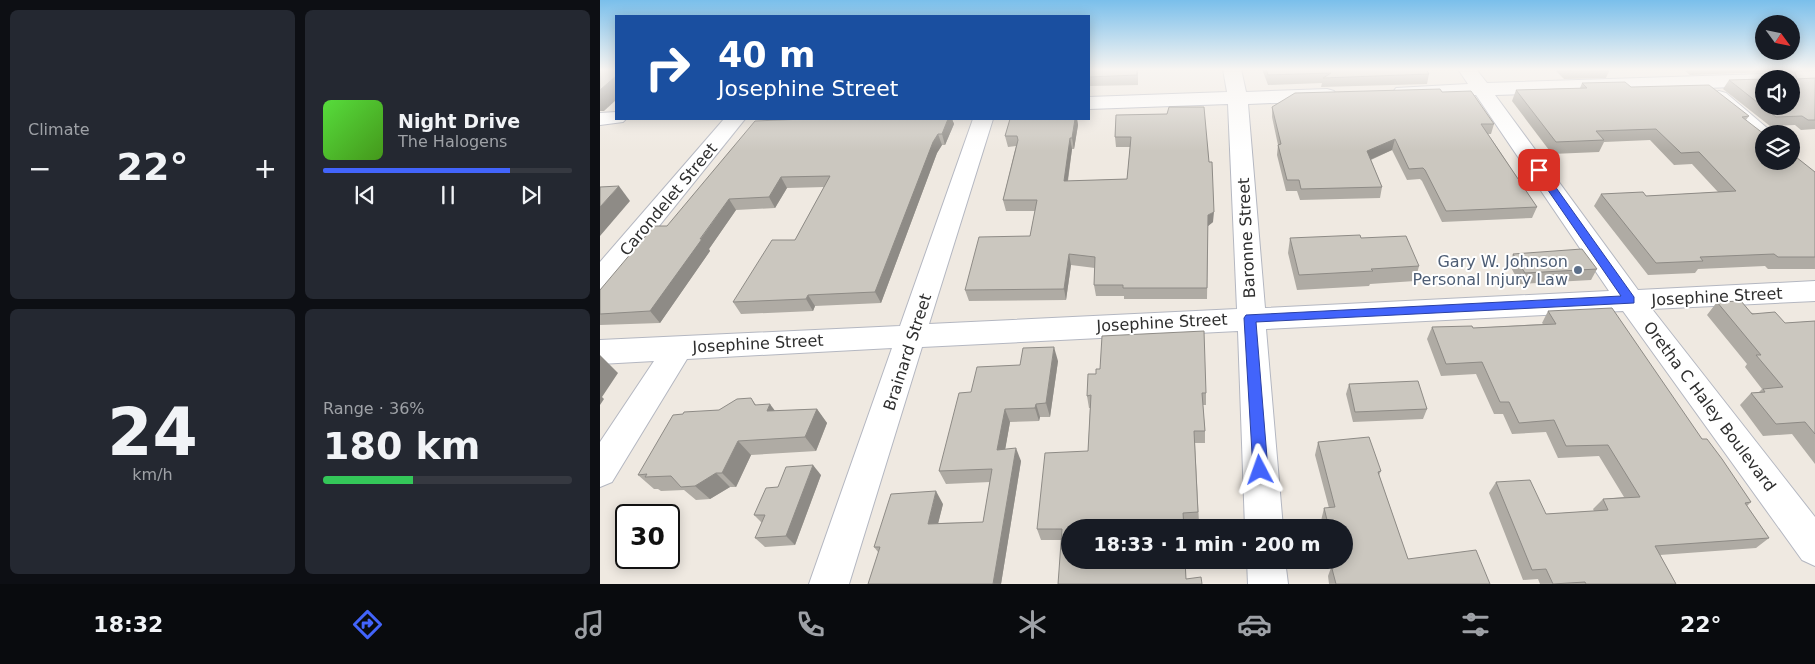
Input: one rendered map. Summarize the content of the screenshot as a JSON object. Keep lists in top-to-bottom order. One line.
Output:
{"streets":{"street":["Carondelet Street","Baronne Street","Josephine Street","Brainard Street","Oretha C Haley Boulevard"]},"crossings":[["Baronne Street","Josephine Street"],["Josephine Street","Brainard Street"],["Josephine Street","Oretha C Haley Boulevard"]],"places":["Gary W. Johnson Personal Injury Law"],"north":"bottom right","page":{"tile":["Climate",["24","km/h"],["Range · 36%","180 km"]],"turn":["40 m","Josephine Street"],"song":["Night Drive","The Halogens"],"heat":["−","22°","+"],"limit":"30","trip":"18:33 · 1 min · 200 m","tabs":["18:32","22°"]}}
